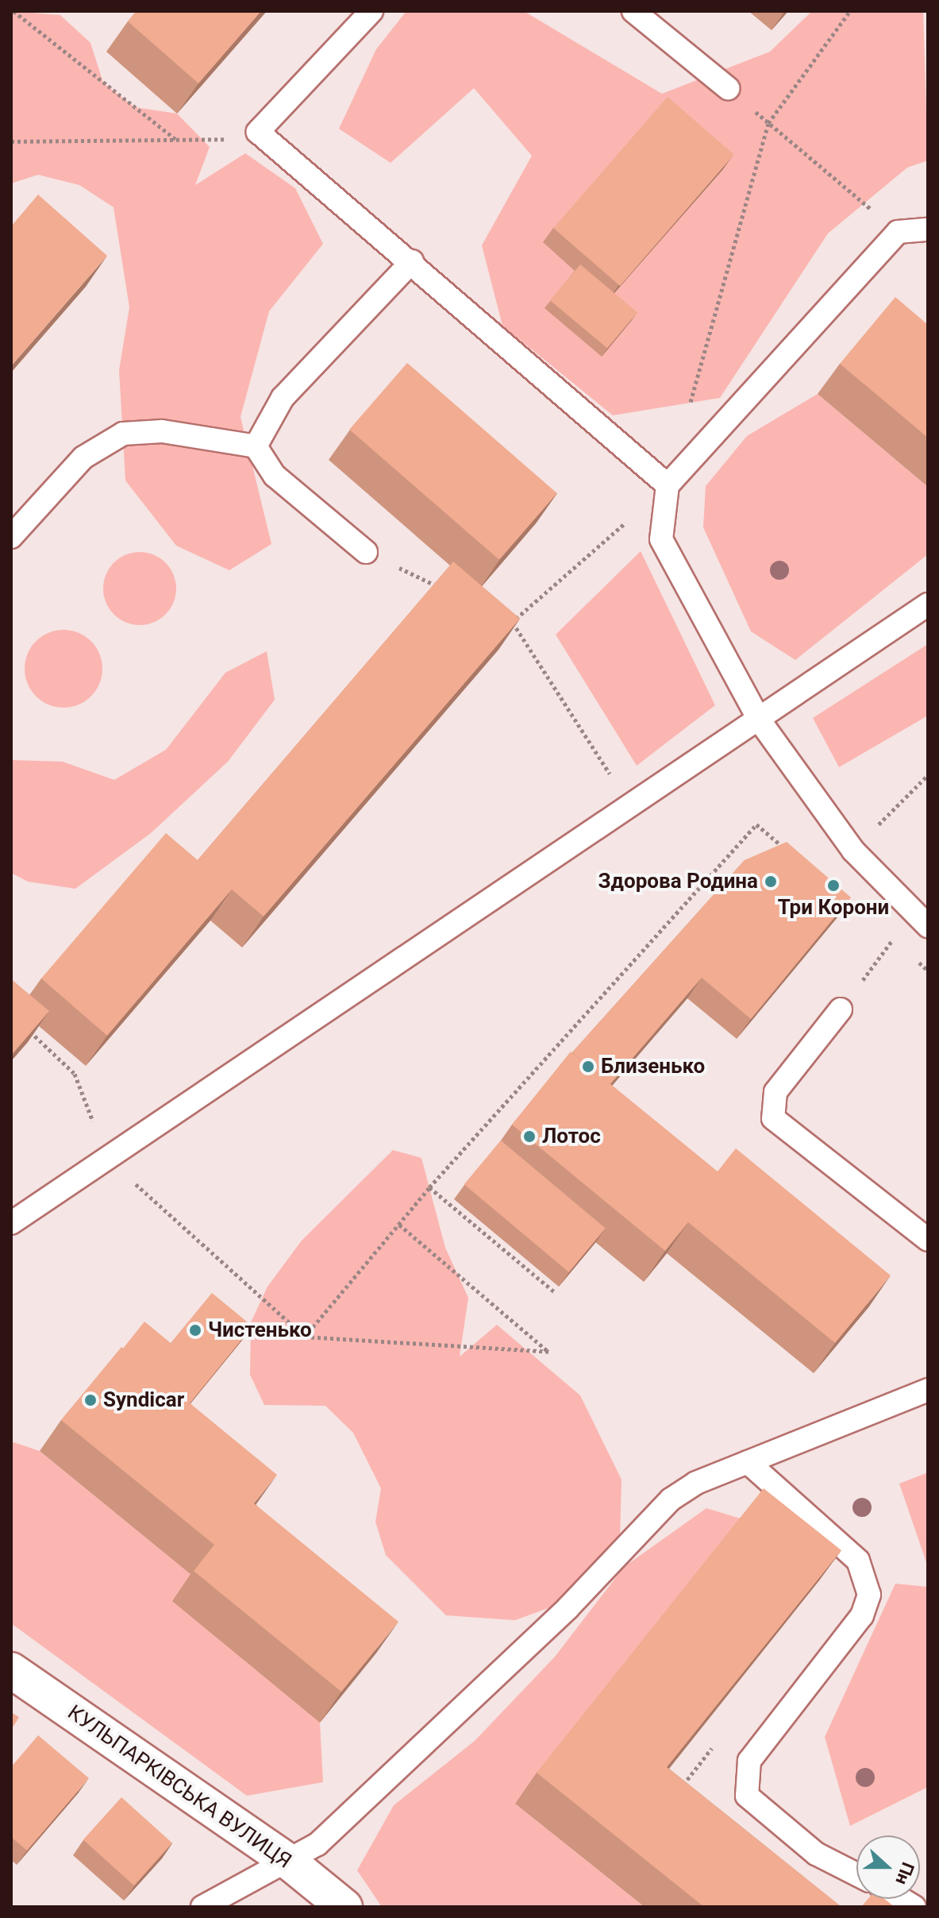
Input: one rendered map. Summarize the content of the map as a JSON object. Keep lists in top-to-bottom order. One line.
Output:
{"streets":{"street":["КУЛЬПАРКІВСЬКА ВУЛИЦЯ"]},"places":["Здорова Родина","Три Корони","Близенько","Лотос","Чистенько","Syndicar"],"north":"right"}
